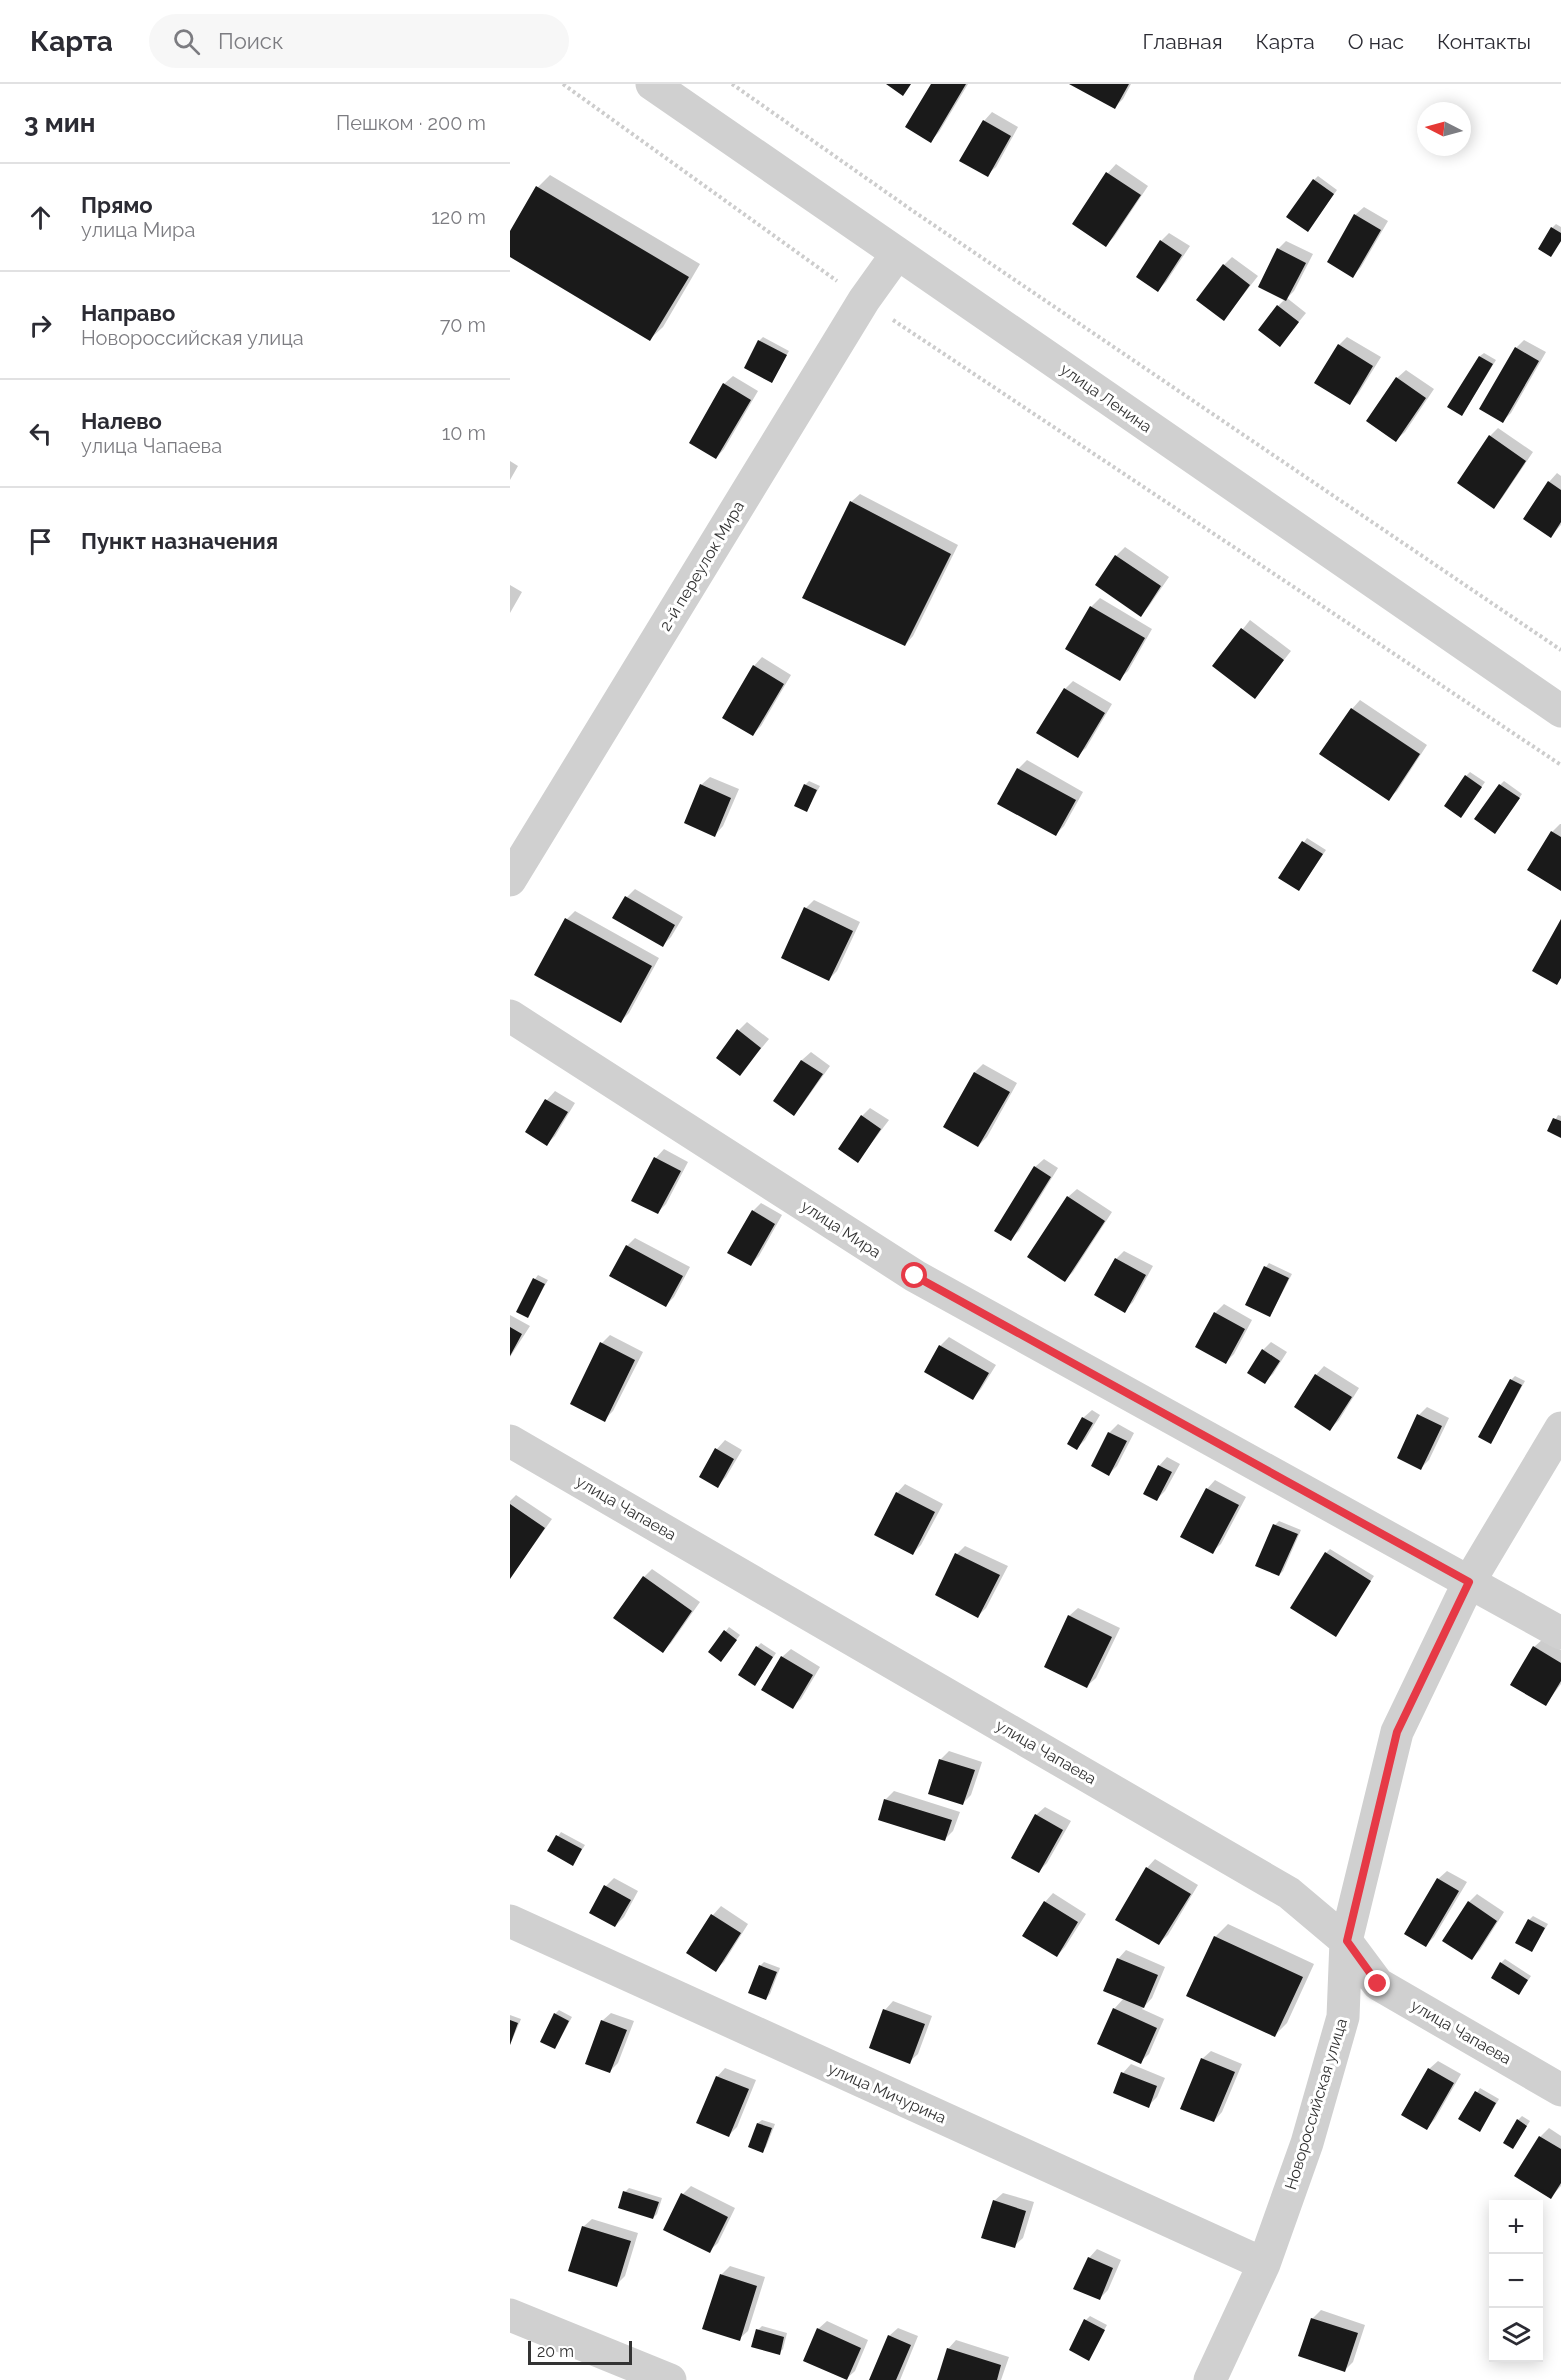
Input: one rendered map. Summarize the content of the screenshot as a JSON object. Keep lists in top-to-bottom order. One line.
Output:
{"streets":{"street":["улица Ленина","2-й переулок Мира","улица Мира","улица Чапаева","улица Мичурина","Новороссийская улица"]},"crossings":[["улица Ленина","2-й переулок Мира"],["улица Мира","Новороссийская улица"],["улица Чапаева","Новороссийская улица"],["улица Мичурина","Новороссийская улица"]],"scale_bar":"20 m","north":"left","page":{"header":"Карта","search":"Поиск","nav":["Главная","Карта","О нас","Контакты"],"heading":["3 мин","Пешком · 200 m"],"list":[["Прямо","улица Мира","120 m"],["Направо","Новороссийская улица","70 m"],["Налево","улица Чапаева","10 m"],"Пункт назначения"],"map_buttons":["+","−"],"scale":"20 m"}}
